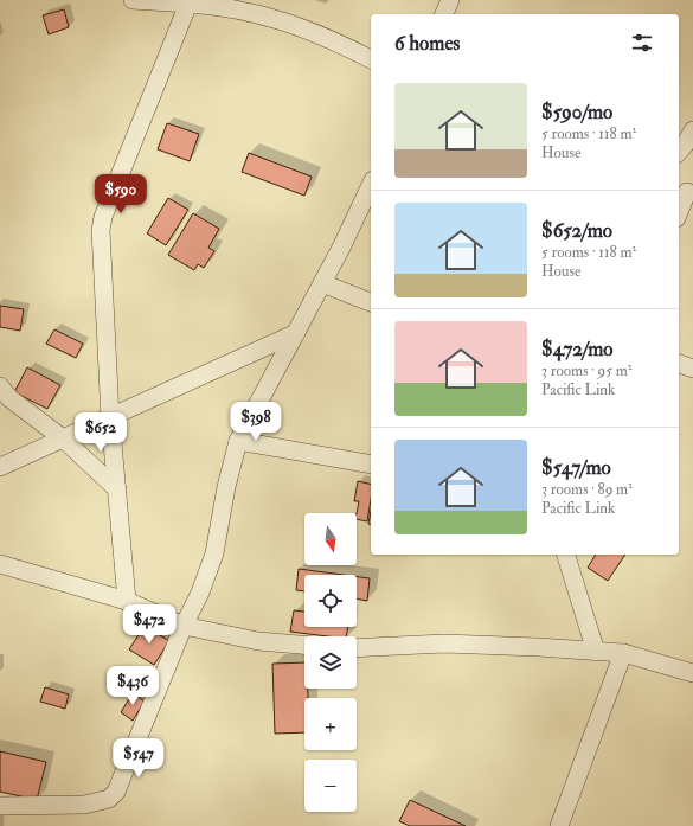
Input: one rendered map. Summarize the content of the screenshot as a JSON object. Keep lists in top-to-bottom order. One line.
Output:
{"north":"bottom","page":{"heading":"6 homes","list":[{"name":"$590/mo","note":"5 rooms · 118 m² · House"},{"name":"$652/mo","note":"5 rooms · 118 m² · House"},{"name":"$472/mo","note":"3 rooms · 95 m² · Pacific Link"},{"name":"$547/mo","note":"3 rooms · 89 m² · Pacific Link"}],"price":["$590","$398","$652","$472","$436","$547"],"map_buttons":["+","−"]}}
